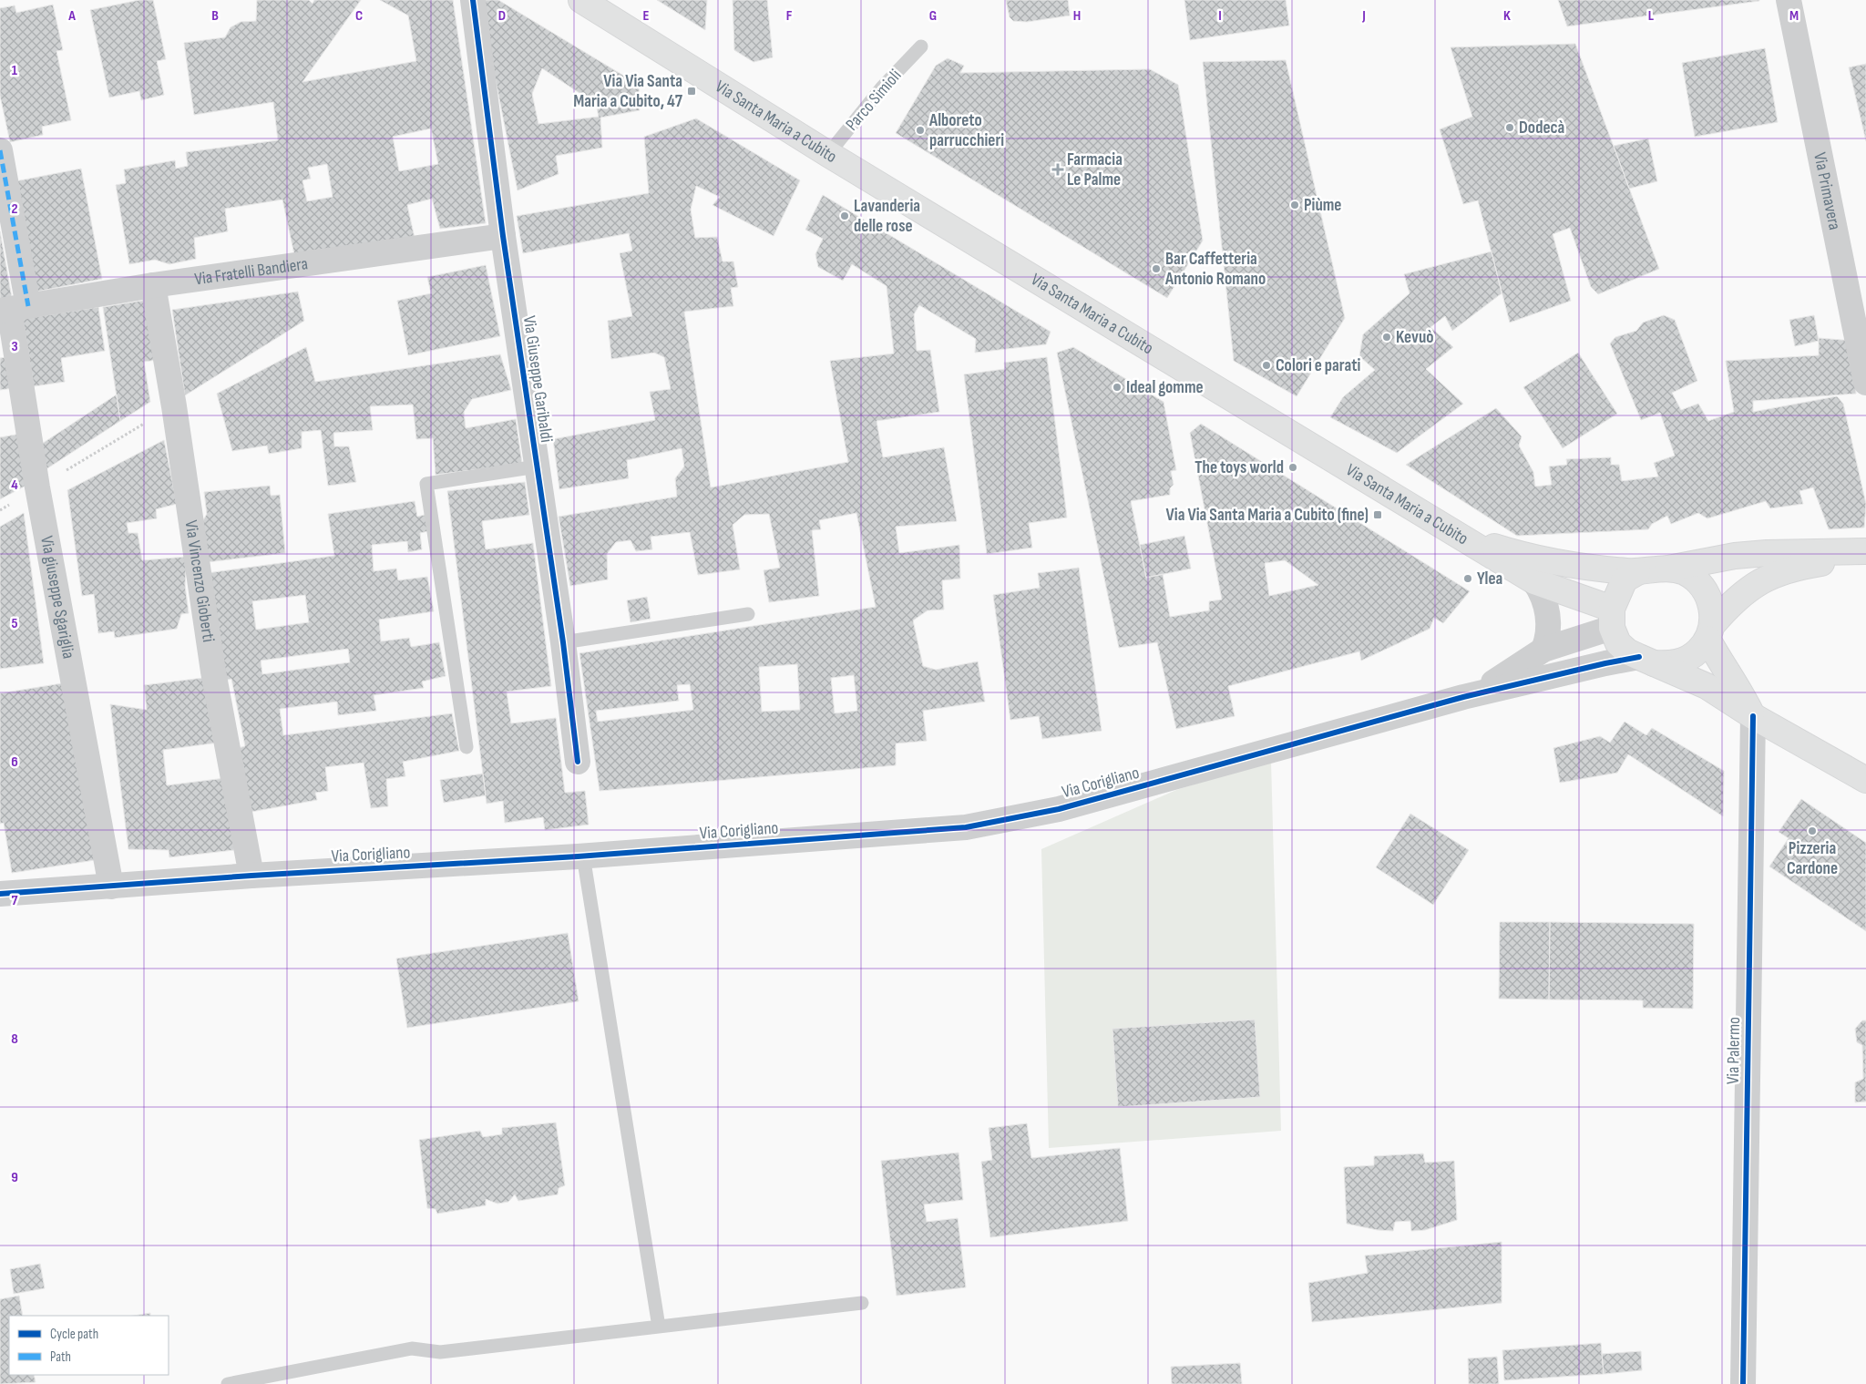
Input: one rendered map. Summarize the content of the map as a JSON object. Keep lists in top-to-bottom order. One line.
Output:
{"streets":{"main road":["Via Santa Maria a Cubito"],"street":["Via Primavera","Via Fratelli Bandiera","Via Giuseppe Garibaldi","Via Vincenzo Gioberti","Via giuseppe Sgariglia","Via Corigliano","Via Palermo"],"lane":["Parco Simioli"]},"crossings":[["Parco Simioli","Via Santa Maria a Cubito"],["Via Fratelli Bandiera","Via Giuseppe Garibaldi"],["Via Fratelli Bandiera","Via Vincenzo Gioberti"],["Via Fratelli Bandiera","Via giuseppe Sgariglia"],["Via Vincenzo Gioberti","Via Corigliano"],["Via giuseppe Sgariglia","Via Corigliano"]],"places":{"transit":["Via Via Santa Maria a Cubito, 47","Via Via Santa Maria a Cubito (fine)"],"other":["Dodecà","Alboreto parrucchieri","Piùme","Lavanderia delle rose","Bar Caffetteria Antonio Romano","Kevuò","Colori e parati","Ideal gomme","The toys world","Ylea","Pizzeria Cardone"],"health":["Farmacia Le Palme"]},"legend":["Cycle path","Path"],"grid":{"columns":["A","B","C","D","E","F","G","H","I","J","K","L","M"],"rows":["1","2","3","4","5","6","7","8","9"]}}
